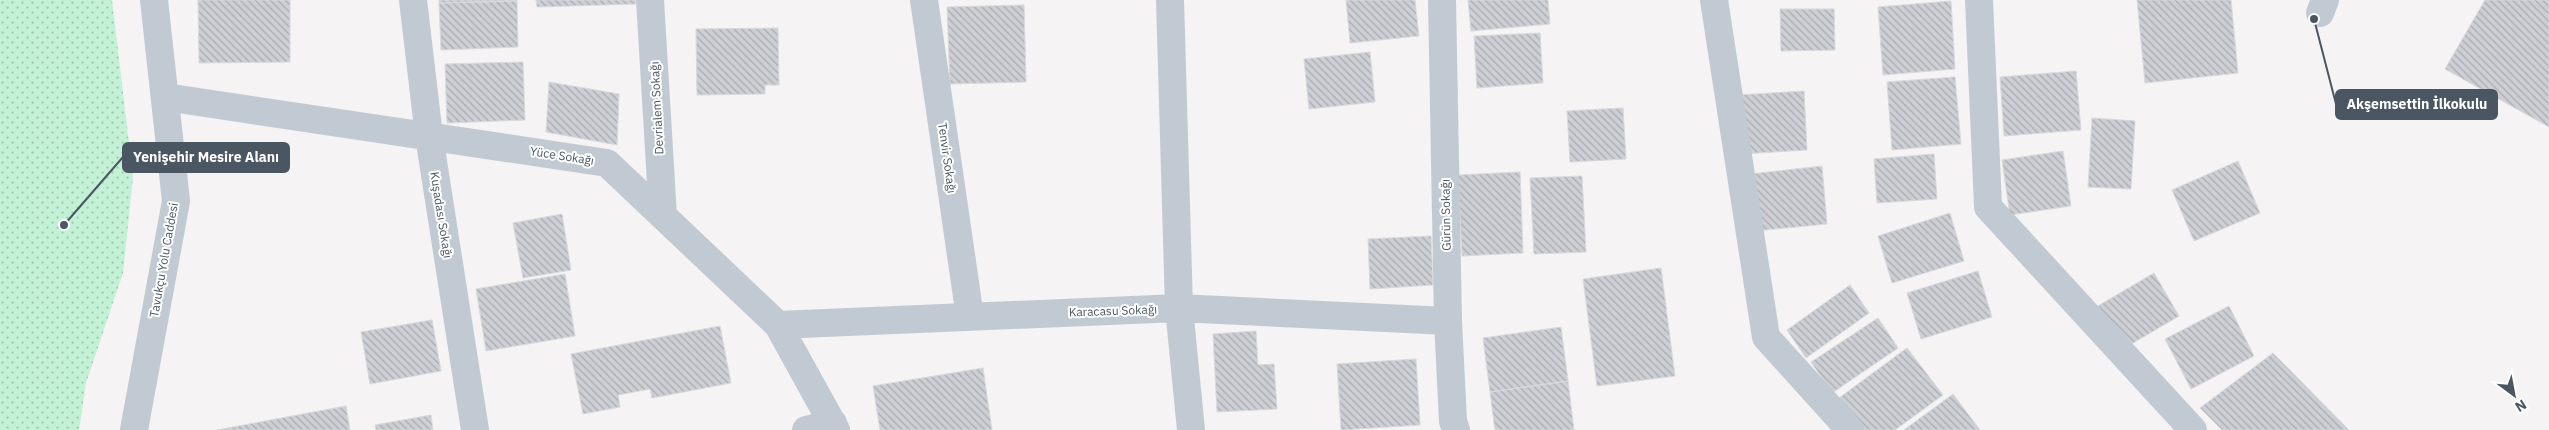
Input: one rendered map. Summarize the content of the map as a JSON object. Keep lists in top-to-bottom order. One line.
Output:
{"streets":{"street":["Devrialem Sokağı","Yüce Sokağı","Tenvir Sokağı","Kuşadası Sokağı","Gürün Sokağı","Tavukçu Yolu Caddesi","Karacasu Sokağı"]},"crossings":[["Devrialem Sokağı","Yüce Sokağı"],["Yüce Sokağı","Kuşadası Sokağı"],["Yüce Sokağı","Tavukçu Yolu Caddesi"],["Yüce Sokağı","Karacasu Sokağı"],["Tenvir Sokağı","Karacasu Sokağı"],["Gürün Sokağı","Karacasu Sokağı"]],"places":["Akşemsettin İlkokulu","Yenişehir Mesire Alanı"],"north":"bottom right"}
